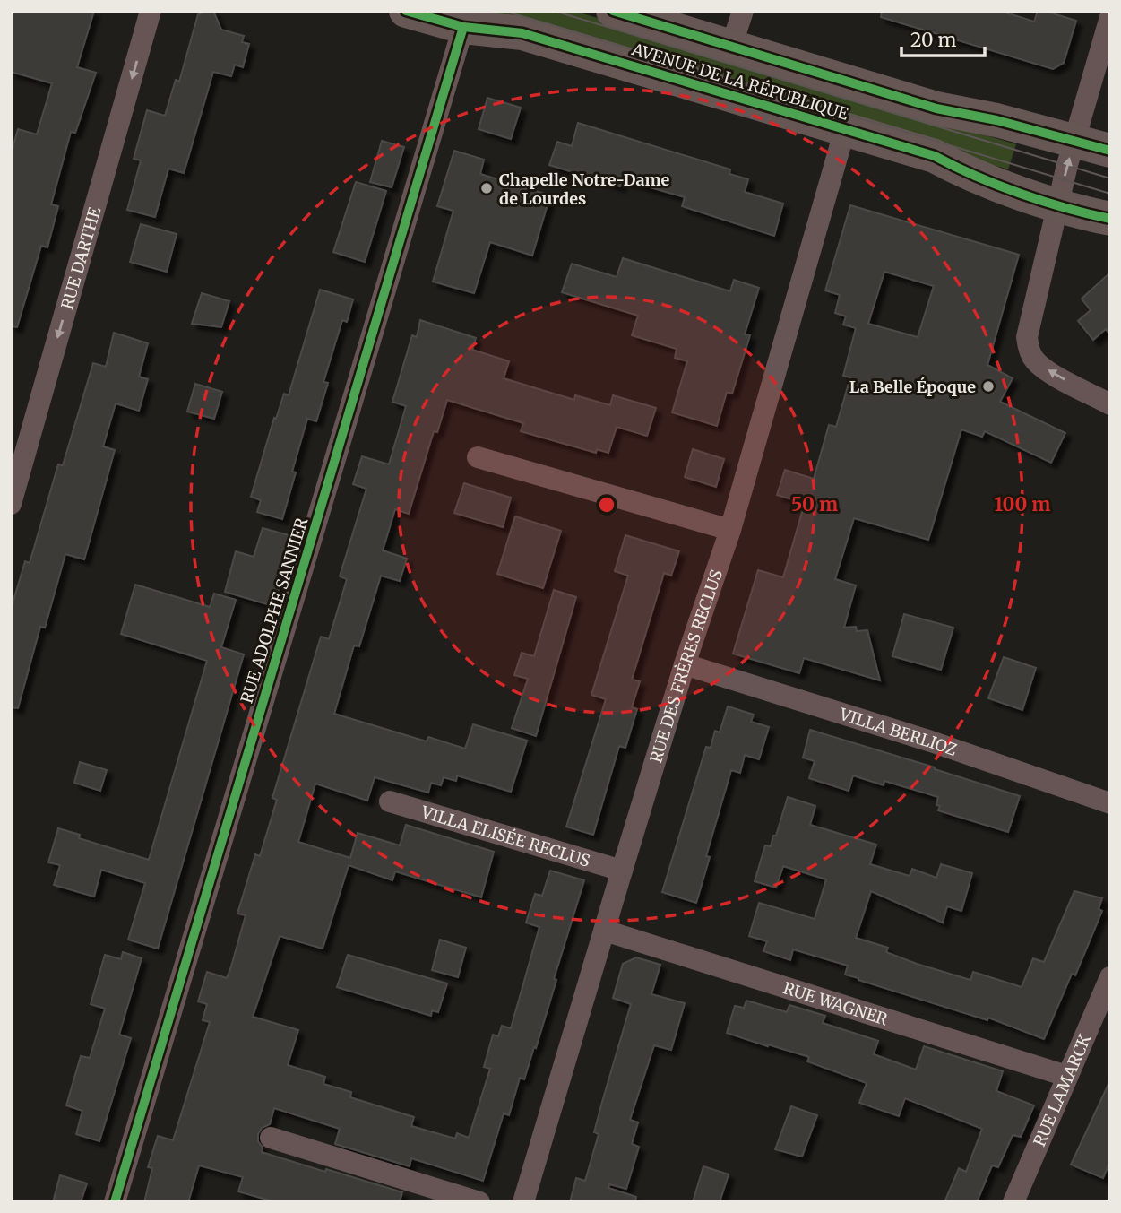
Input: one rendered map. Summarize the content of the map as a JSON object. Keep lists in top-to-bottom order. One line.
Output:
{"streets":{"main road":["AVENUE DE LA RÉPUBLIQUE"],"street":["RUE DARTHE","RUE ADOLPHE SANNIER","RUE DES FRÈRES RECLUS","VILLA BERLIOZ","VILLA ELISÉE RECLUS","RUE WAGNER","RUE LAMARCK"]},"crossings":[["AVENUE DE LA RÉPUBLIQUE","RUE ADOLPHE SANNIER"],["AVENUE DE LA RÉPUBLIQUE","RUE DES FRÈRES RECLUS"],["RUE DES FRÈRES RECLUS","VILLA BERLIOZ"],["RUE DES FRÈRES RECLUS","VILLA ELISÉE RECLUS"],["RUE DES FRÈRES RECLUS","RUE WAGNER"],["RUE WAGNER","RUE LAMARCK"]],"one_way":["RUE DARTHE"],"places":["Chapelle Notre-Dame de Lourdes","La Belle Époque"],"scale_bar":"20 m","rings":["50 m","100 m"]}
